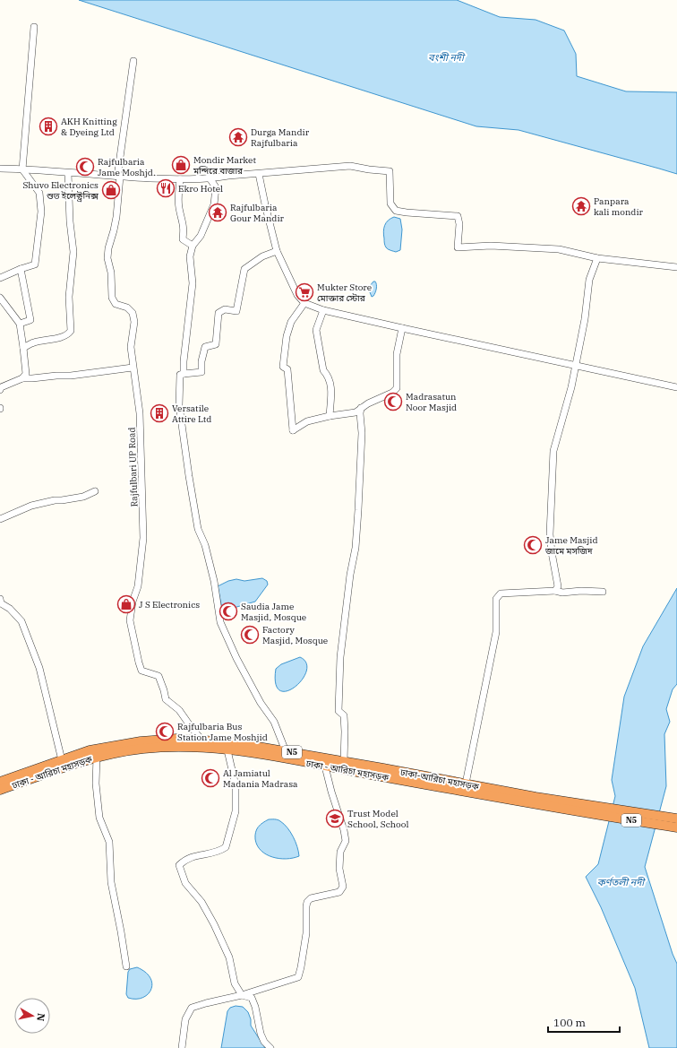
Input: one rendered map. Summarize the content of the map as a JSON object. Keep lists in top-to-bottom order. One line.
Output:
{"streets":{"highway":["N5","ঢাকা - আরিচা মহাসড়ক","ঢাকা-আরিচা মহাসড়ক"],"street":["Rajfulbari UP Road"]},"crossings":[["Rajfulbari UP Road","ঢাকা-আরিচা মহাসড়ক"],["N5","ঢাকা - আরিচা মহাসড়ক"],["N5","ঢাকা-আরিচা মহাসড়ক"],["ঢাকা - আরিচা মহাসড়ক","ঢাকা-আরিচা মহাসড়ক"]],"water":["বংশী নদী","কর্ণতলী নদী"],"places":{"building":["AKH Knitting & Dyeing Ltd","Versatile Attire Ltd"],"temple":["Durga Mandir Rajfulbaria","Panpara kali mondir","Rajfulbaria Gour Mandir"],"shop":["Mondir Market মন্দিরে বাজার","Shuvo Electronics শুভ ইলেক্ট্রনিক্স","J S Electronics"],"mosque":["Rajfulbaria Jame Moshjd.","Madrasatun Noor Masjid","Jame Masjid জামে মসজিদ","Saudia Jame Masjid, Mosque","Factory Masjid, Mosque","Rajfulbaria Bus Station Jame Moshjid","Al Jamiatul Madania Madrasa"],"restaurant":["Ekro Hotel"],"supermarket":["Mukter Store মোক্তার স্টোর"],"school or university":["Trust Model School, School"]},"scale_bar":"100 m","north":"right"}
